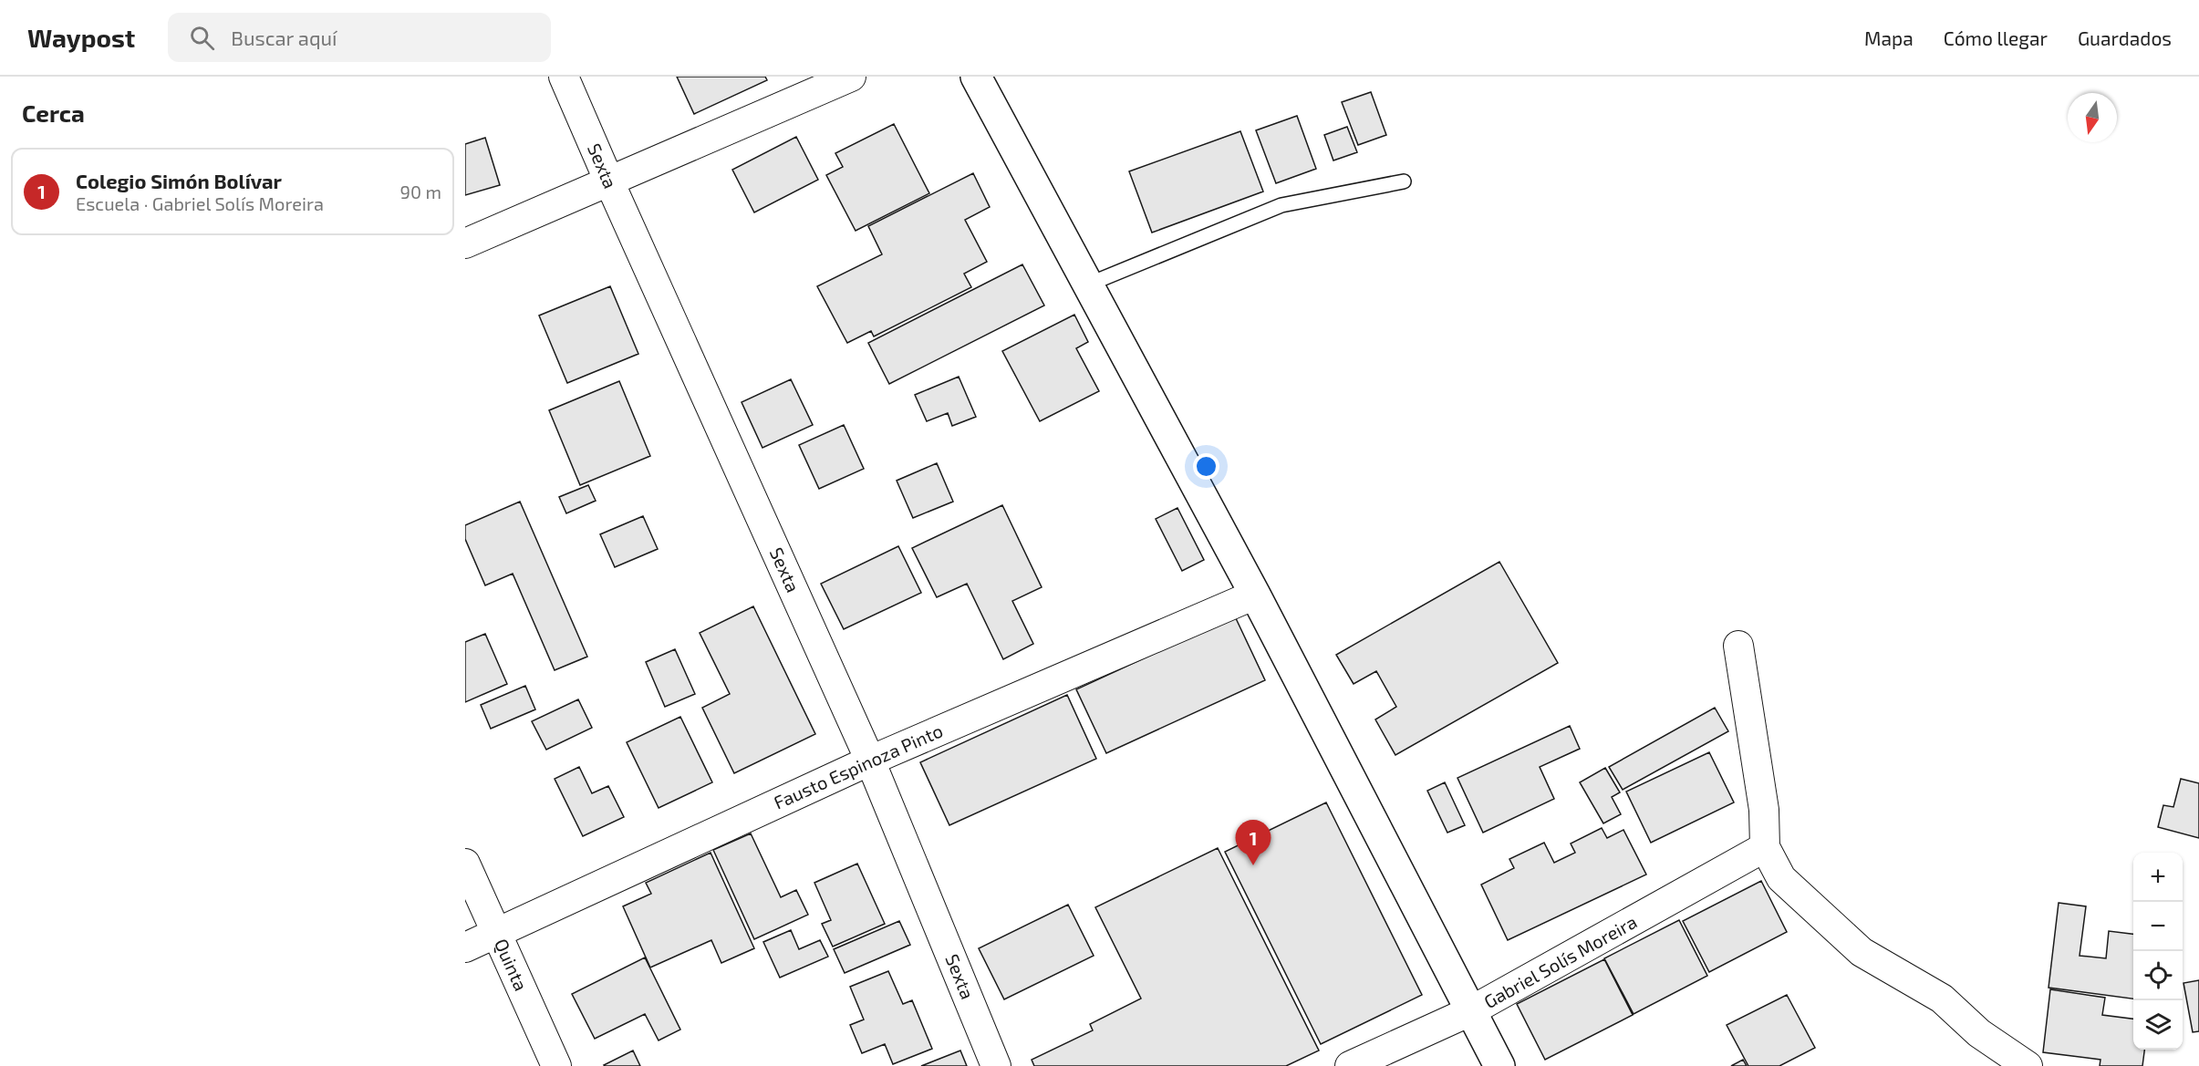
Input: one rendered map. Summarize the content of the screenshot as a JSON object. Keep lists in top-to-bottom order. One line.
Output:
{"streets":{"street":["Sexta","Fausto Espinoza Pinto","Gabriel Solís Moreira","Quinta"]},"crossings":[["Sexta","Fausto Espinoza Pinto"],["Fausto Espinoza Pinto","Quinta"]],"north":"bottom","page":{"header":"Waypost","search":"Buscar aquí","nav":["Mapa","Cómo llegar","Guardados"],"heading":"Cerca","list":[{"mark":"1","name":"Colegio Simón Bolívar","note":"Escuela · Gabriel Solís Moreira","value":"90 m"}],"pins":"1","map_buttons":["+","−"]}}
